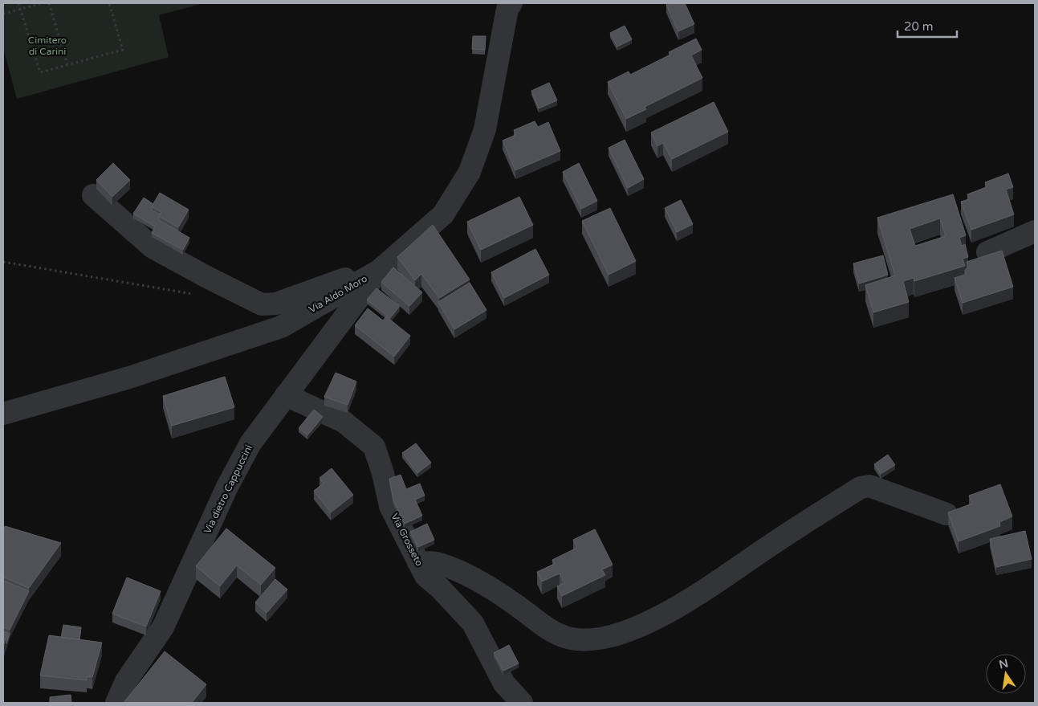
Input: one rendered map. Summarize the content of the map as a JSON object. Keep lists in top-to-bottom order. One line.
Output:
{"streets":{"street":["Via Aldo Moro","Via dietro Cappuccini","Via Grosseto"]},"crossings":[["Via Aldo Moro","Via dietro Cappuccini"],["Via dietro Cappuccini","Via Grosseto"]],"parks":["Cimitero di Carini"],"scale_bar":"20 m","north":"top"}
